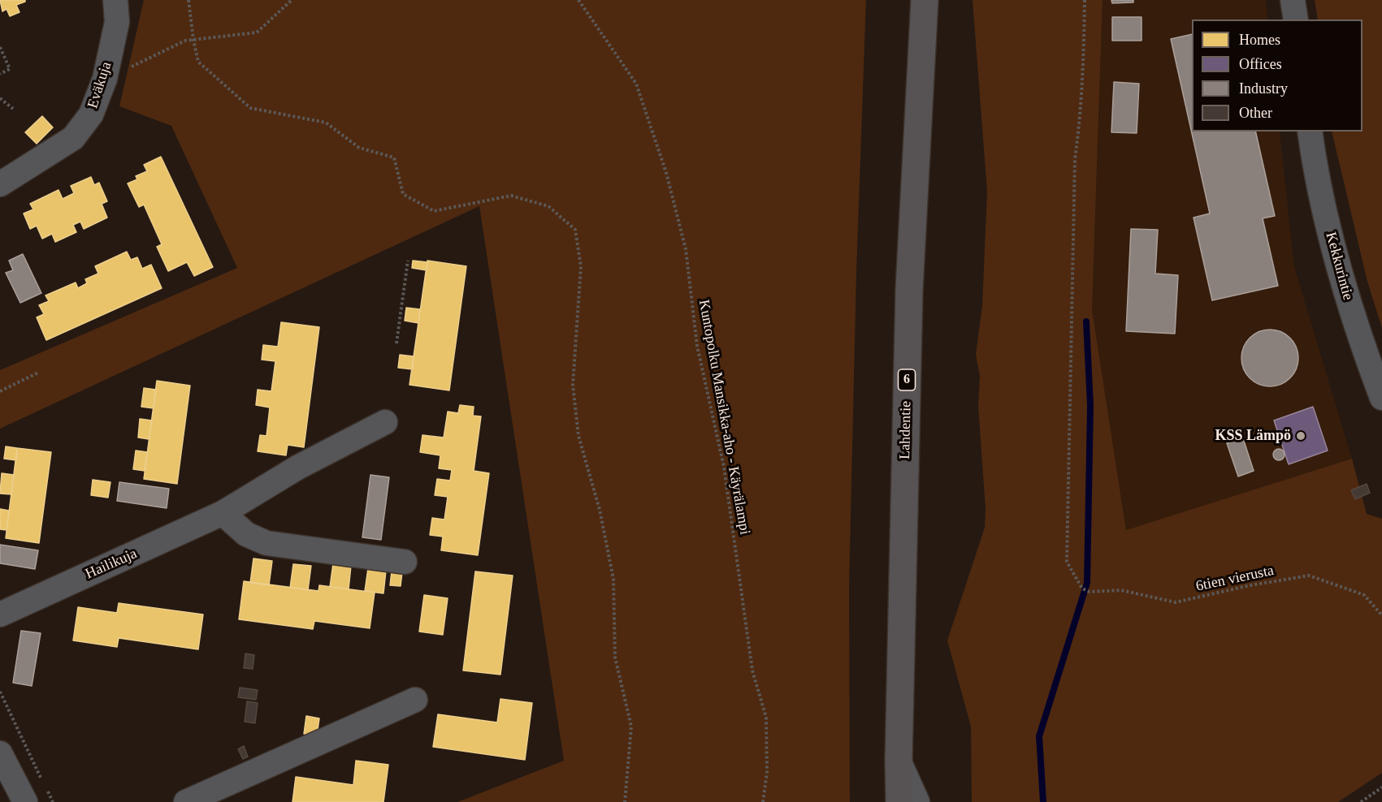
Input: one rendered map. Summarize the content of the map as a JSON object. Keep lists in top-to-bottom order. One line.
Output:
{"streets":{"highway":["6","Lahdentie"],"street":["Eväkuja","Kekkurintie","Hailikuja"],"path":["Kuntopolku Mansikka-aho - Käyrälampi","6tien vierusta"]},"places":["KSS Lämpö"],"legend":["Homes","Offices","Industry","Other"]}
